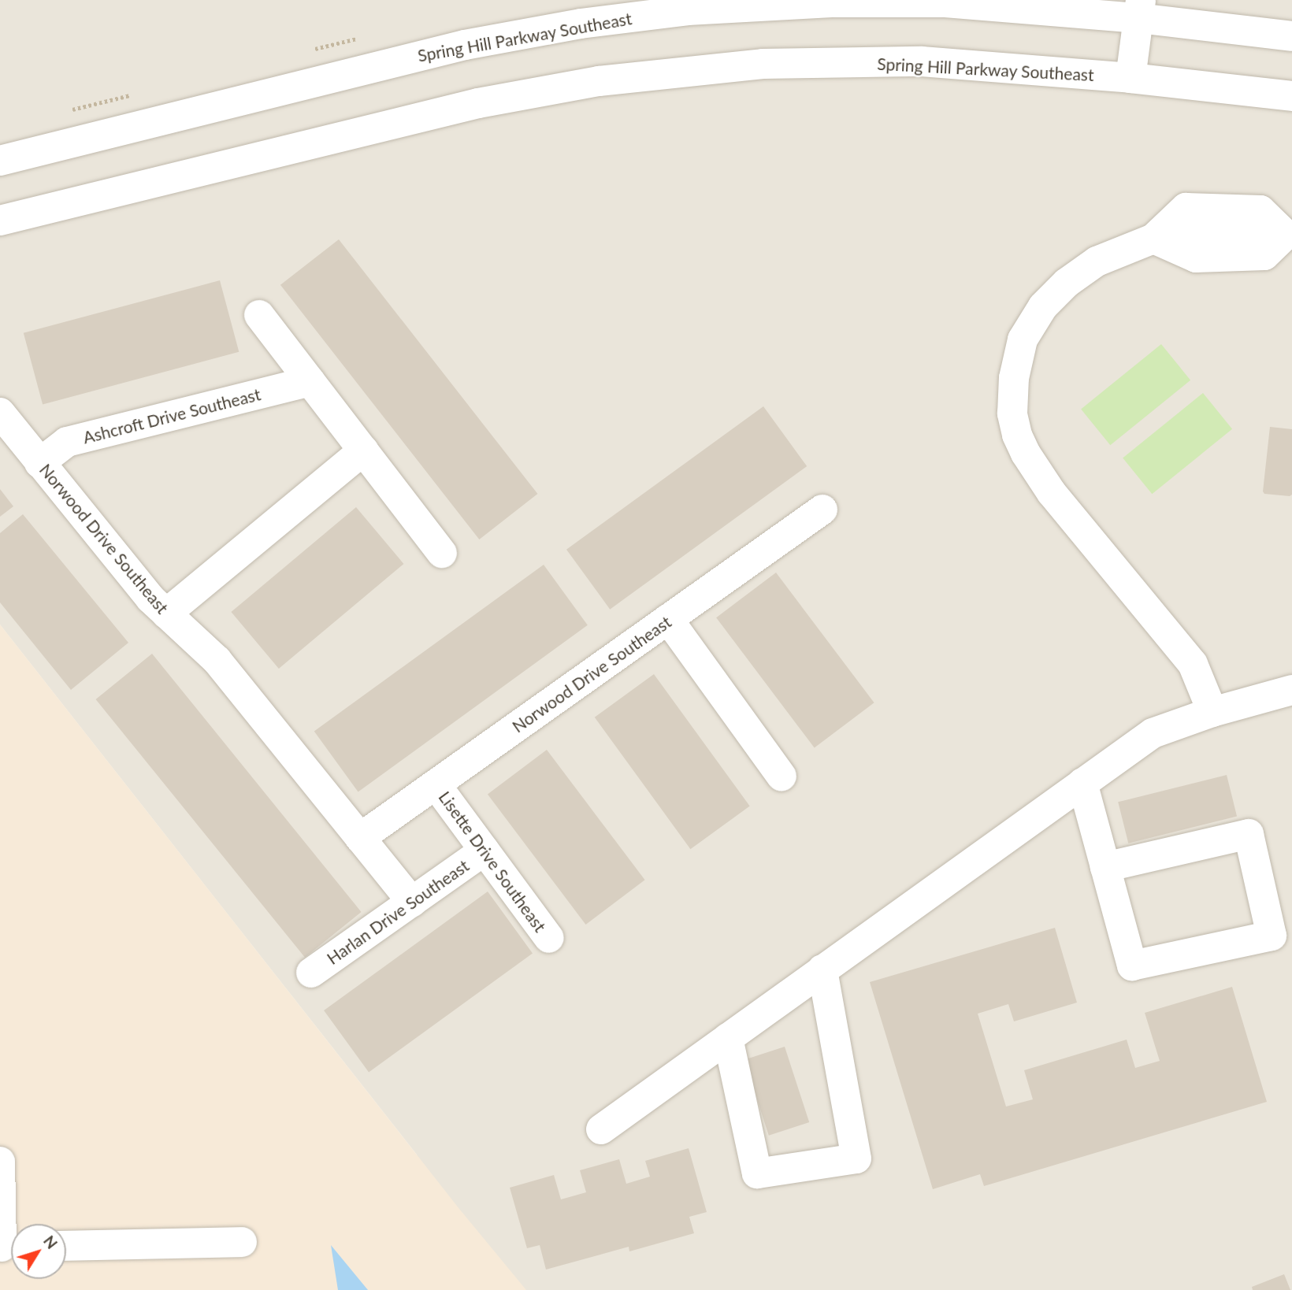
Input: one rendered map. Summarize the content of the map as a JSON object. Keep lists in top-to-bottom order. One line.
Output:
{"streets":{"street":["Spring Hill Parkway Southeast","Ashcroft Drive Southeast","Norwood Drive Southeast","Lisette Drive Southeast","Harlan Drive Southeast"]},"crossings":[["Ashcroft Drive Southeast","Norwood Drive Southeast"],["Norwood Drive Southeast","Lisette Drive Southeast"],["Norwood Drive Southeast","Harlan Drive Southeast"],["Lisette Drive Southeast","Harlan Drive Southeast"]],"north":"top right"}
